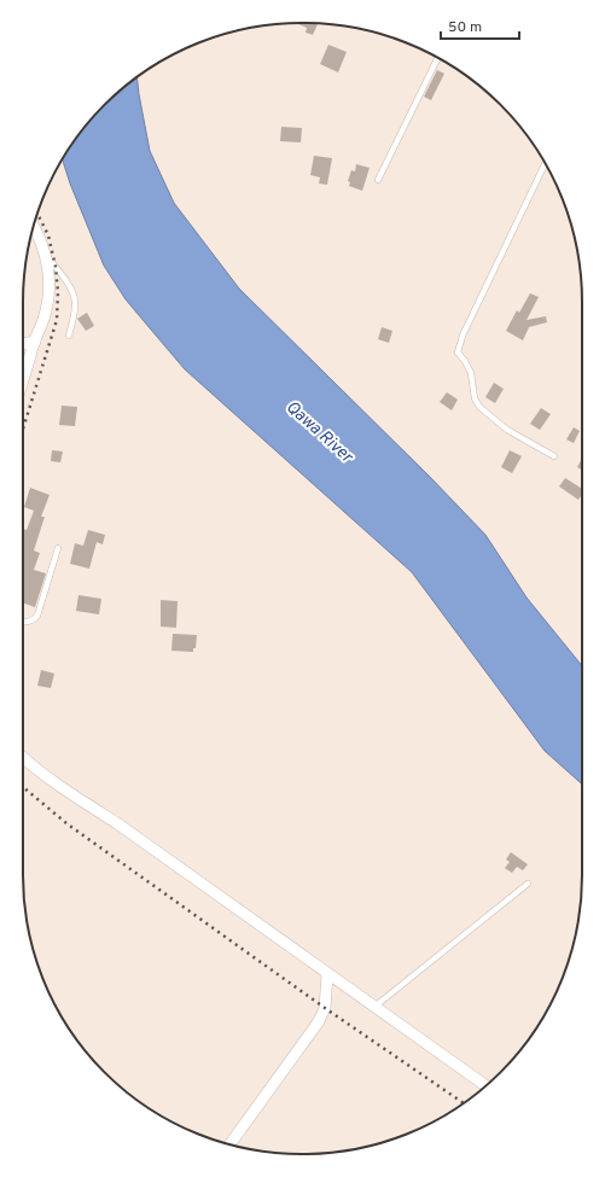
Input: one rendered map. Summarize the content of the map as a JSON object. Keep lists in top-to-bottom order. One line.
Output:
{"water":["Qawa River"],"scale_bar":"50 m"}
